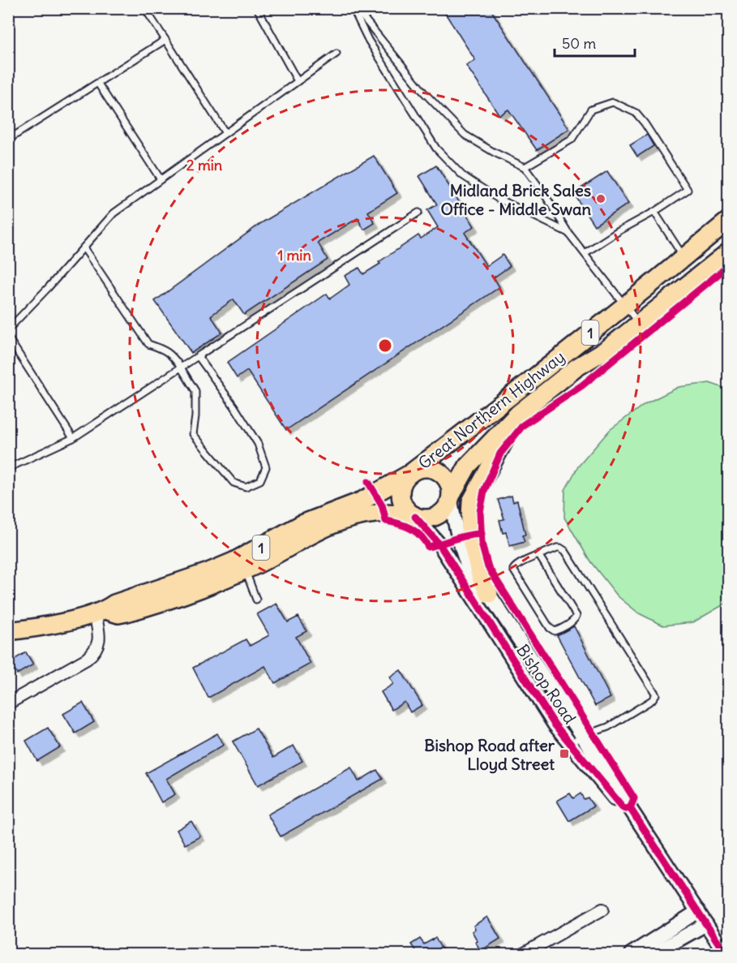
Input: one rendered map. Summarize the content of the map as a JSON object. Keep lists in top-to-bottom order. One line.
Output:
{"streets":{"main road":["1","Great Northern Highway"],"street":["Bishop Road"]},"crossings":[["1","Great Northern Highway"],["1","Bishop Road"],["Great Northern Highway","Bishop Road"]],"places":{"other":["Midland Brick Sales Office - Middle Swan"],"transit":["Bishop Road after Lloyd Street"]},"scale_bar":"50 m","rings":["2 min","1 min"]}
